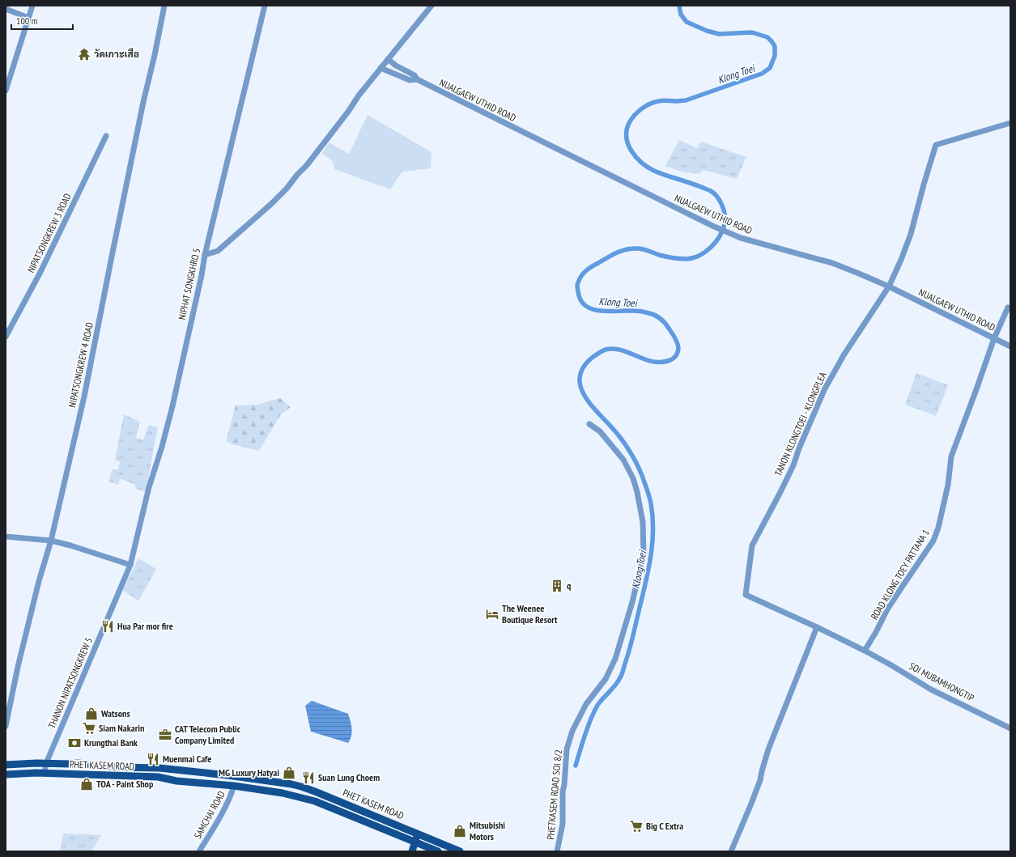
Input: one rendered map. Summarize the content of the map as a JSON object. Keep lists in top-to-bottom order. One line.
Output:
{"streets":{"main road":["PHET KASEM ROAD"],"street":["NUALGAEW UTHID ROAD","NIPATSONGKREW 3 ROAD","NIPHAT SONGKHRO 5","NIPATSONGKREW 4 ROAD","TANON KLONGTOEI - KLONGPLEA","ROAD KLONG TOEY PATTANA 1","SOI MUBAMHONGTIP","THANON NIPATSONGKREW 5","PHETKASEM ROAD SOI 8/2","SAMCHAI ROAD"]},"crossings":[["NUALGAEW UTHID ROAD","TANON KLONGTOEI - KLONGPLEA"],["NUALGAEW UTHID ROAD","ROAD KLONG TOEY PATTANA 1"],["NIPHAT SONGKHRO 5","THANON NIPATSONGKREW 5"],["TANON KLONGTOEI - KLONGPLEA","ROAD KLONG TOEY PATTANA 1"],["TANON KLONGTOEI - KLONGPLEA","SOI MUBAMHONGTIP"],["ROAD KLONG TOEY PATTANA 1","SOI MUBAMHONGTIP"],["THANON NIPATSONGKREW 5","PHET KASEM ROAD"],["PHET KASEM ROAD","SAMCHAI ROAD"]],"water":["Klong Toei"],"places":{"temple":["วัดเกาะเสือ"],"building":["q"],"hotel":["The Weenee Boutique Resort"],"restaurant":["Hua Par mor fire","Muenmai Cafe","Suan Lung Choem"],"shop":["Watsons","MG Luxury Hatyai","TOA - Paint Shop","Mitsubishi Motors"],"supermarket":["Siam Nakarin","Big C Extra"],"office":["CAT Telecom Public Company Limited"],"bank":["Krungthai Bank"]},"scale_bar":"100 m"}
